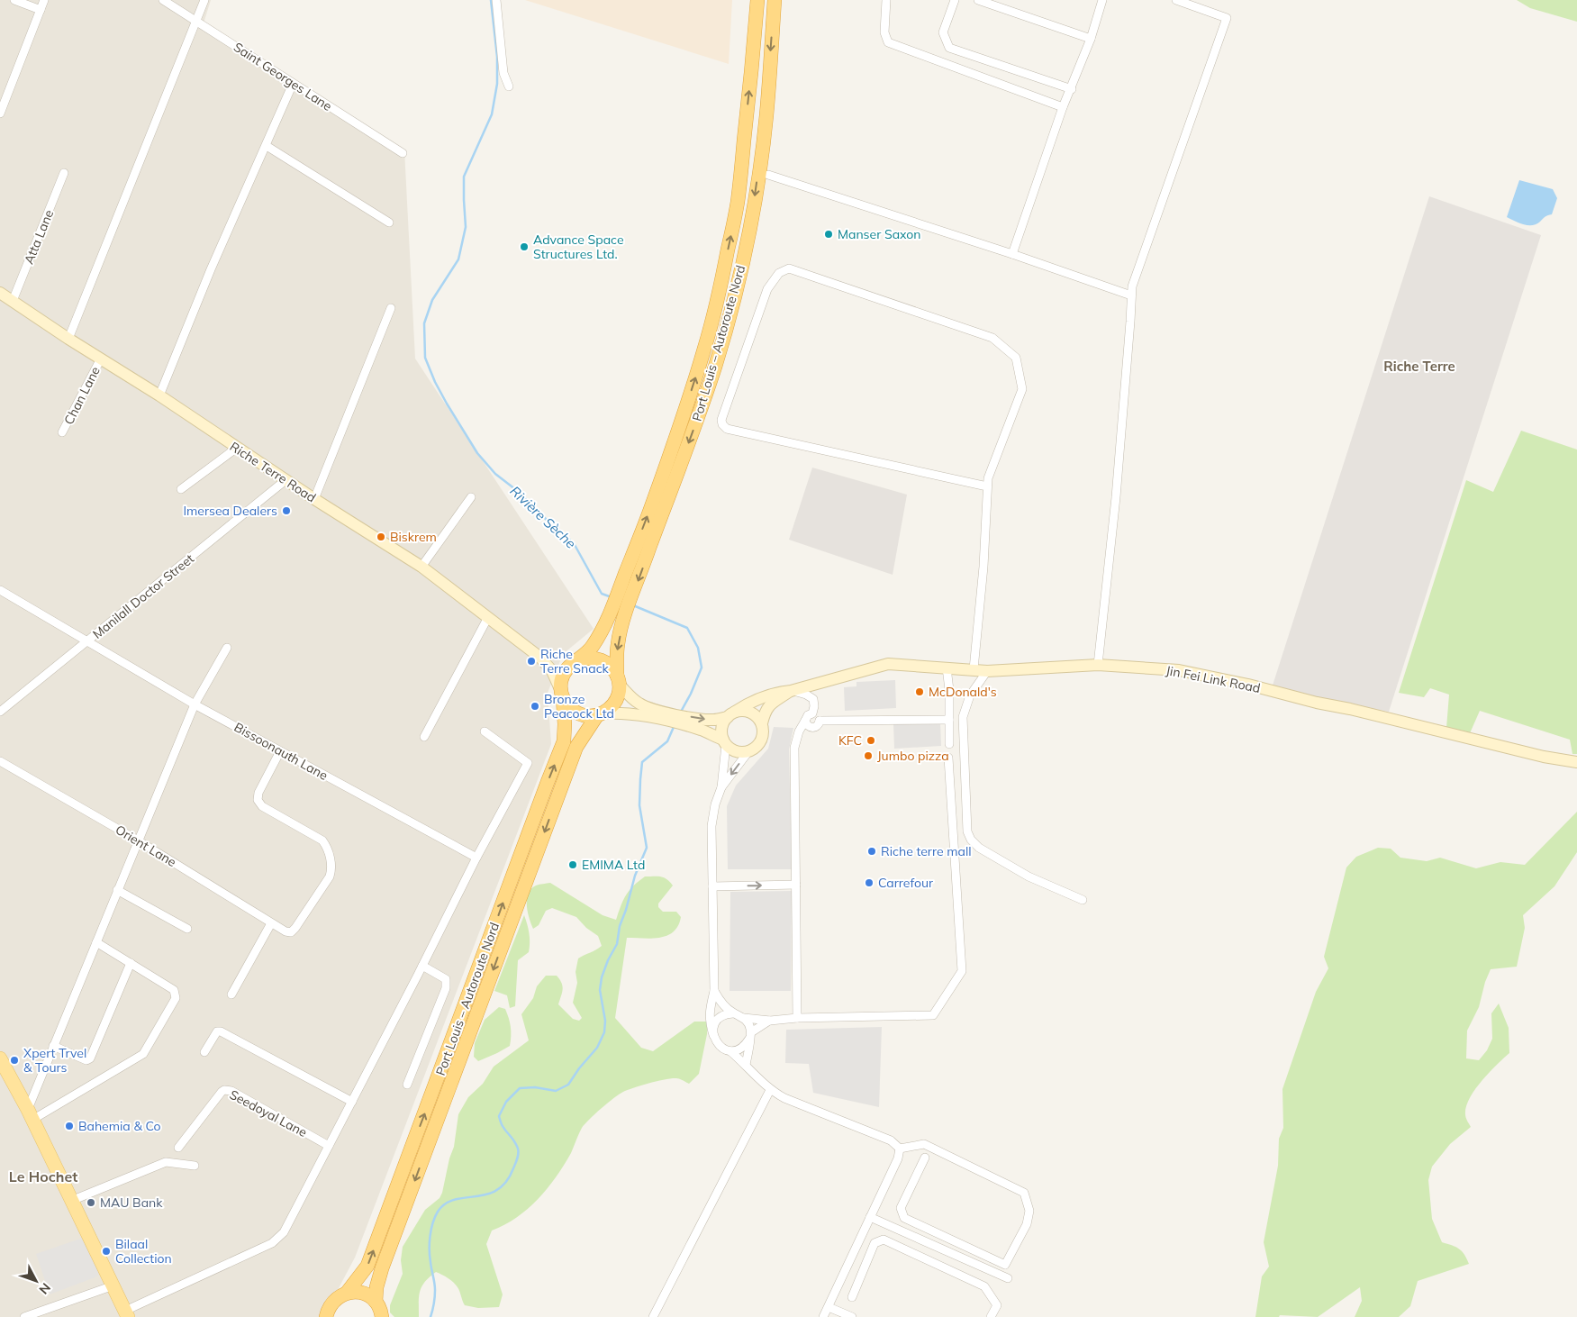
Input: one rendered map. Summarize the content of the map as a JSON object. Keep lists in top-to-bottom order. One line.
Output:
{"streets":{"highway":["Port Louis – Autoroute Nord"],"main road":["Riche Terre Road","Jin Fei Link Road"],"street":["Saint Georges Lane","Atta Lane","Chan Lane","Manilall Doctor Street","Bissoonauth Lane","Orient Lane","Seedoyal Lane"]},"crossings":[["Atta Lane","Riche Terre Road"],["Chan Lane","Riche Terre Road"],["Riche Terre Road","Manilall Doctor Street"],["Manilall Doctor Street","Bissoonauth Lane"],["Bissoonauth Lane","Orient Lane"]],"districts":["Riche Terre","Le Hochet"],"water":["Rivière Sèche"],"places":["Manser Saxon","Advance Space Structures Ltd.","Imersea Dealers","Biskrem","Riche Terre Snack","McDonald's","Bronze Peacock Ltd","KFC","Jumbo pizza","Riche terre mall","EMIMA Ltd","Carrefour","Xpert Trvel & Tours","Bahemia & Co","MAU Bank","Bilaal Collection"],"north":"bottom right"}
